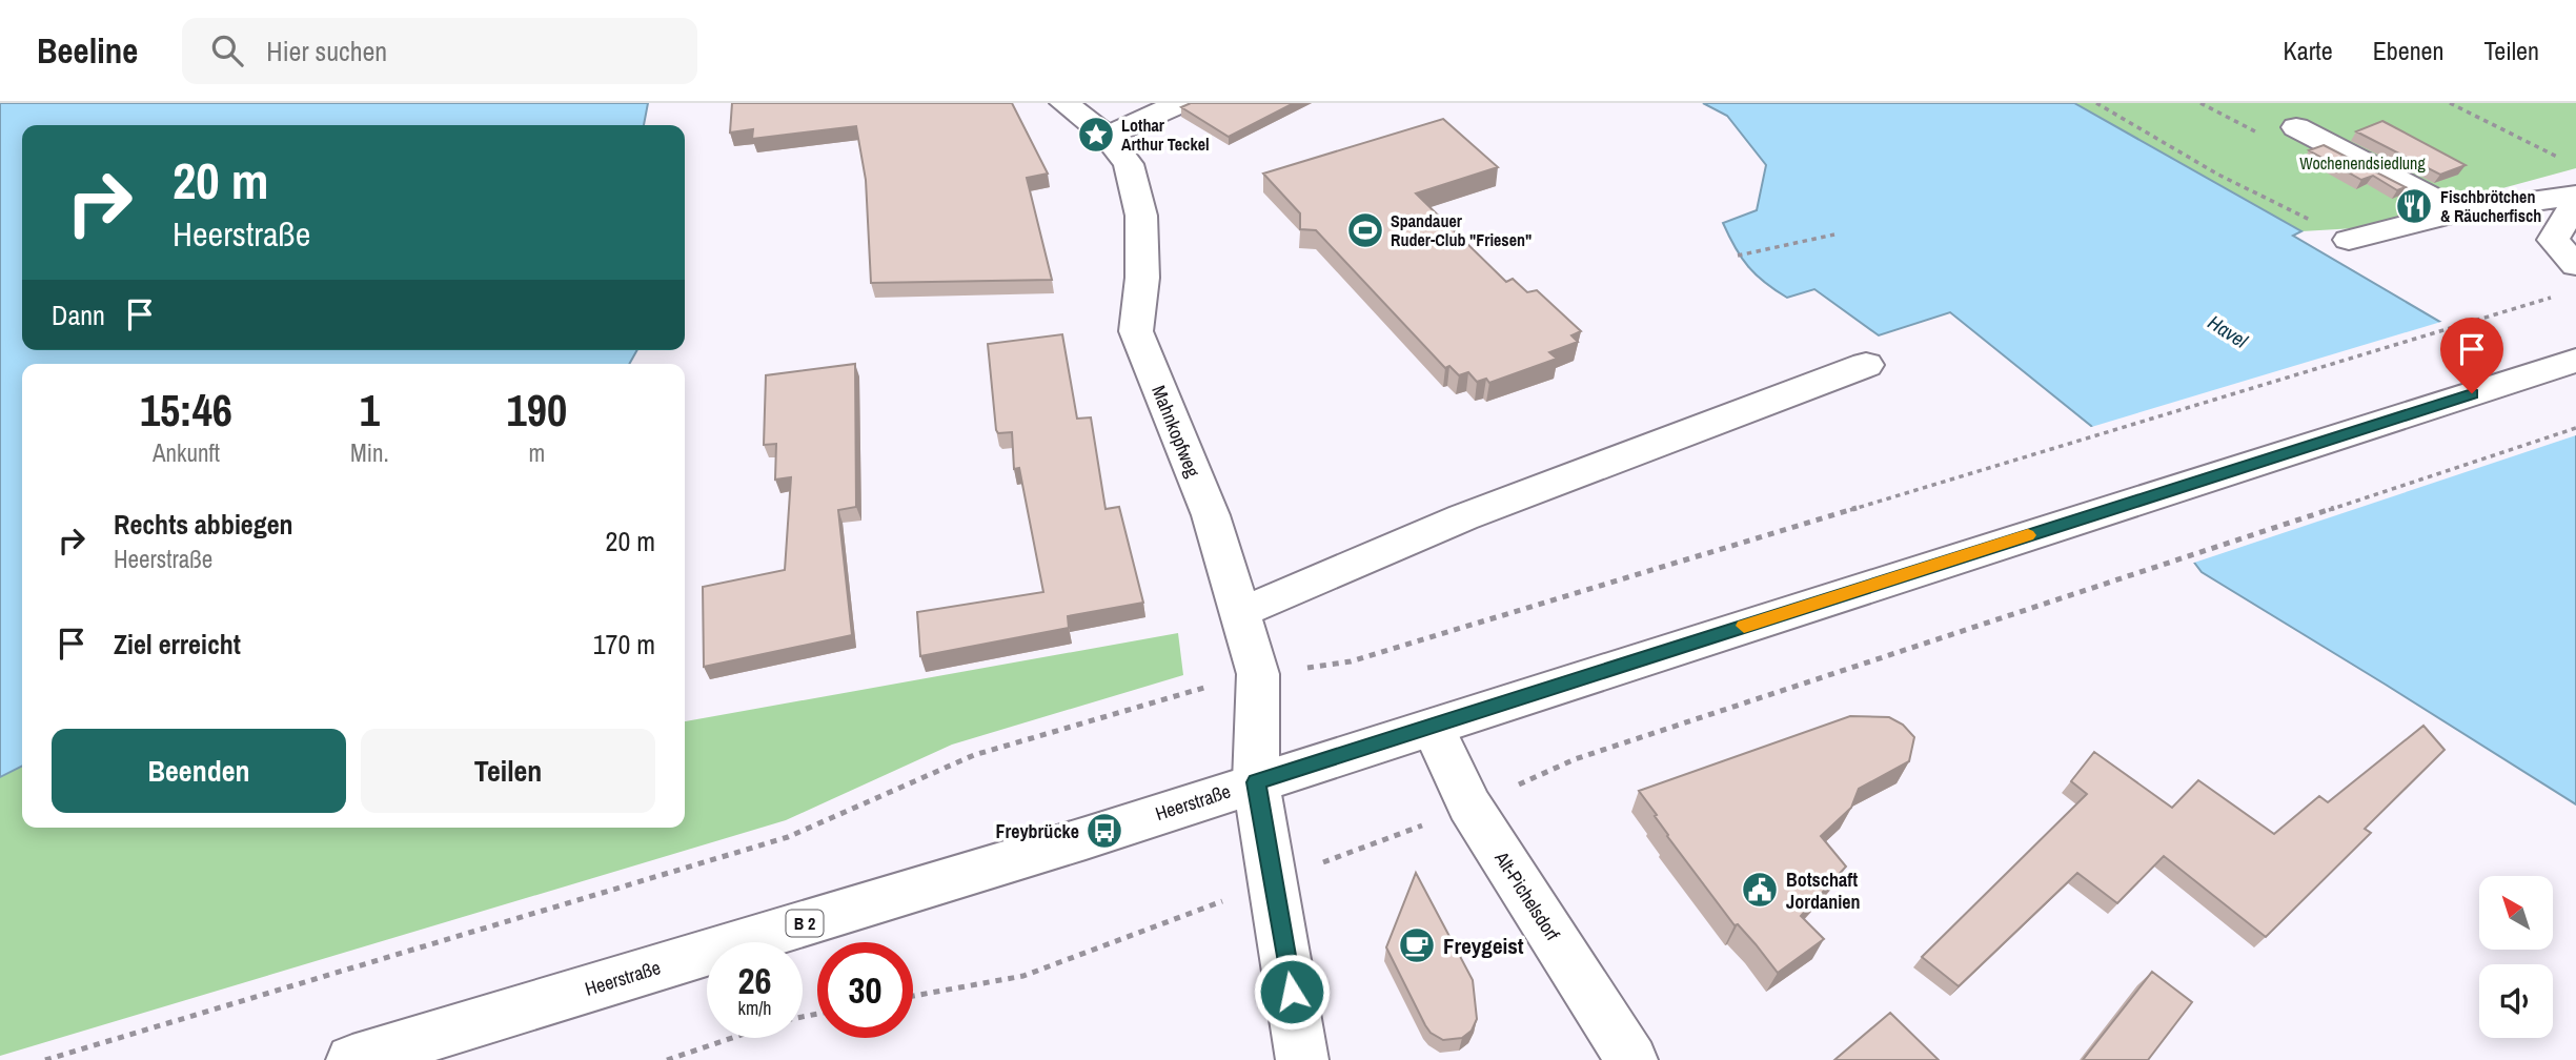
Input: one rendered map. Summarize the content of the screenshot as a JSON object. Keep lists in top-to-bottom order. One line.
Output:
{"streets":{"main road":["Mahnkopfweg","Heerstraße","Alt-Pichelsdorf","B 2"]},"crossings":[["Mahnkopfweg","Heerstraße"],["Heerstraße","Alt-Pichelsdorf"]],"water":["Havel"],"parks":["Wochenendsiedlung"],"places":{"place":["Lothar Arthur Teckel"],"restaurant":["Fischbrötchen & Räucherfisch"],"sports":["Spandauer Ruder-Club \"Friesen\""],"bus stop":["Freybrücke"],"public building":["Botschaft Jordanien"],"cafe":["Freygeist"]},"north":"top left","page":{"header":"Beeline","search":"Hier suchen","nav":["Karte","Ebenen","Teilen"],"turn":["20 m","Heerstraße"],"then":"Dann","eta":["15:46","Ankunft","1","Min.","190","m"],"list":[{"name":"Rechts abbiegen","note":"Heerstraße","value":"20 m"},{"name":"Ziel erreicht","value":"170 m"}],"buttons":["Beenden","Teilen"],"speed":"26 km/h","limit":"30"}}
